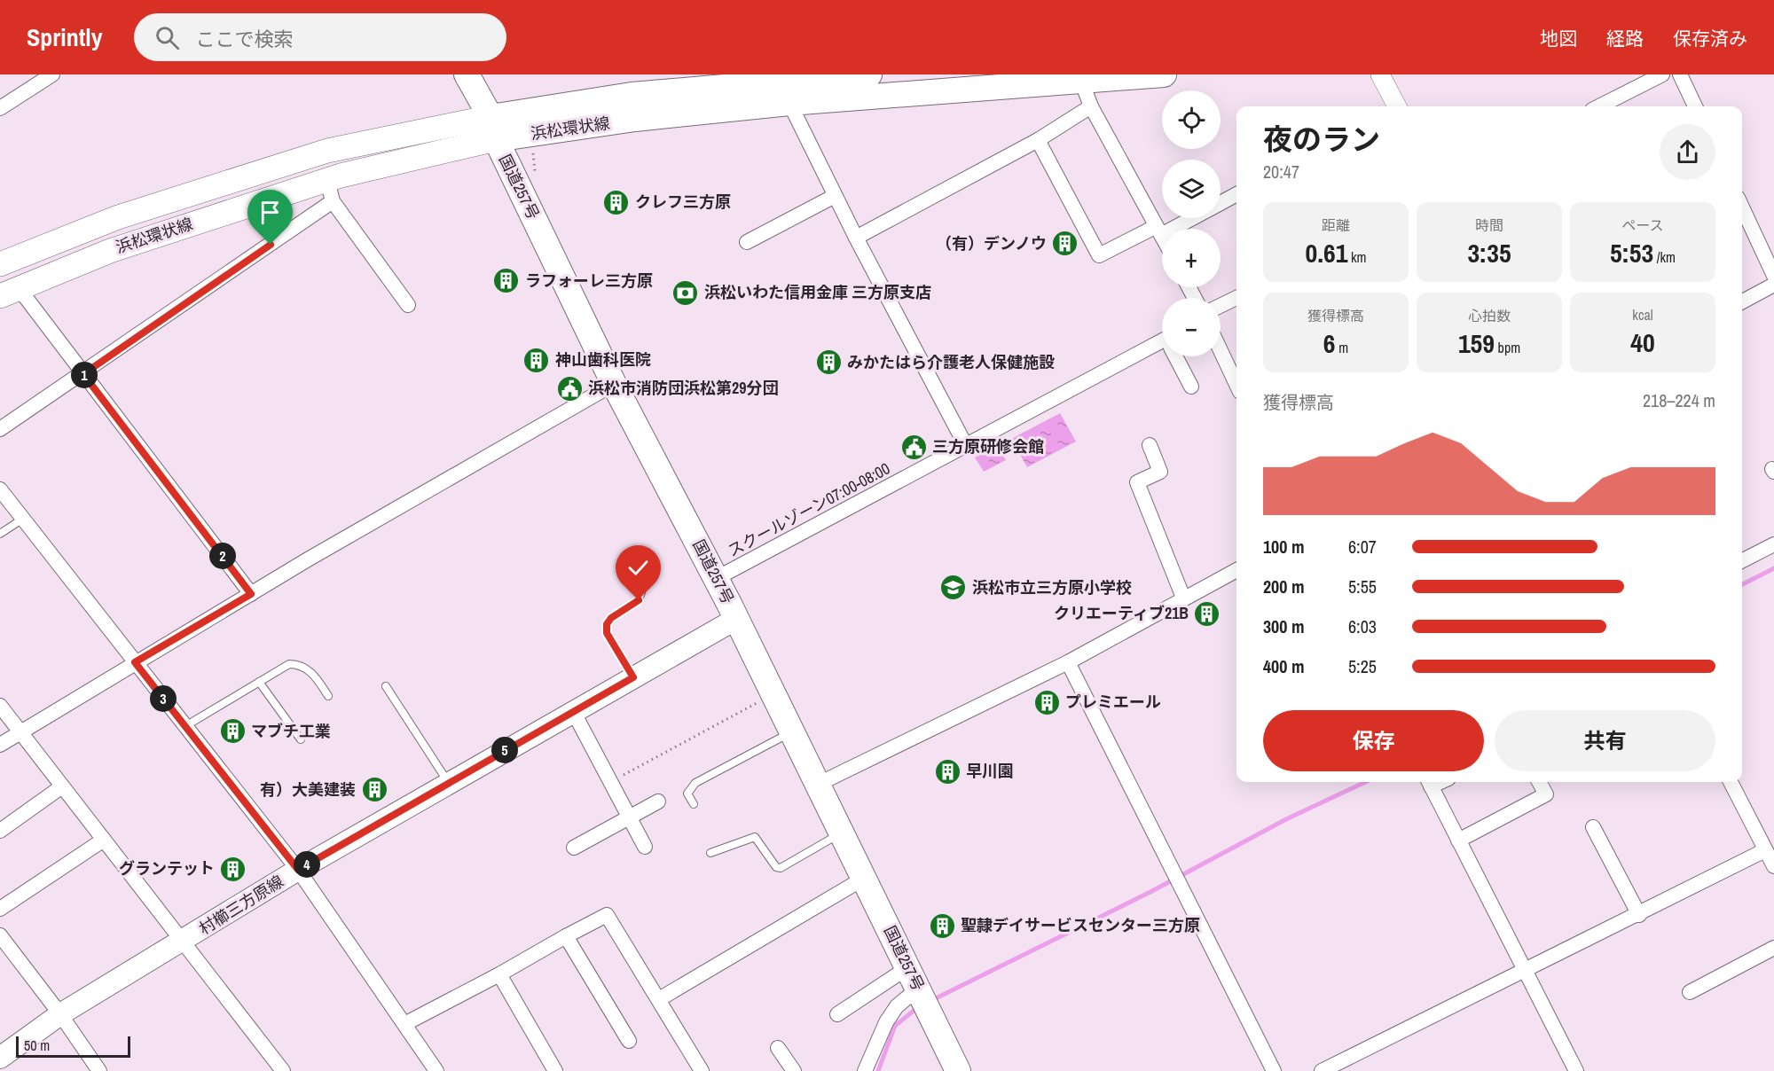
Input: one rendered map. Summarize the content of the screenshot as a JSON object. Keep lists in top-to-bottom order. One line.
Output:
{"streets":{"highway":["浜松環状線","国道257号"],"main road":["村櫛三方原線"],"street":["スクールゾーン07:00-08:00"]},"crossings":[["浜松環状線","国道257号"],["国道257号","スクールゾーン07:00-08:00"],["国道257号","村櫛三方原線"]],"places":{"building":["クレフ三方原","（有）デンノウ","ラフォーレ三方原","神山歯科医院","みかたはら介護老人保健施設","クリエーティブ21B","プレミエール","マブチ工業","早川園","有）大美建装","グランテット","聖隷デイサービスセンター三方原"],"bank":["浜松いわた信用金庫 三方原支店"],"public building":["浜松市消防団浜松第29分団","三方原研修会館"],"school or university":["浜松市立三方原小学校"]},"scale_bar":"50 m","page":{"header":"Sprintly","search":"ここで検索","nav":["地図","経路","保存済み"],"map_buttons":["+","−"],"heading":["夜のラン","20:47"],"stats":[["距離","0.61 km"],["時間","3:35"],["ペース","5:53 /km"],["獲得標高","6 m"],["心拍数","159 bpm"],["kcal","40"]],"pins":["1","2","3","5","4"],"chart":["獲得標高","218–224 m"],"list":[{"name":"100 m","note":"6:07"},{"name":"200 m","note":"5:55"},{"name":"300 m","note":"6:03"},{"name":"400 m","note":"5:25"}],"buttons":["保存","共有"],"scale":"50 m"}}
